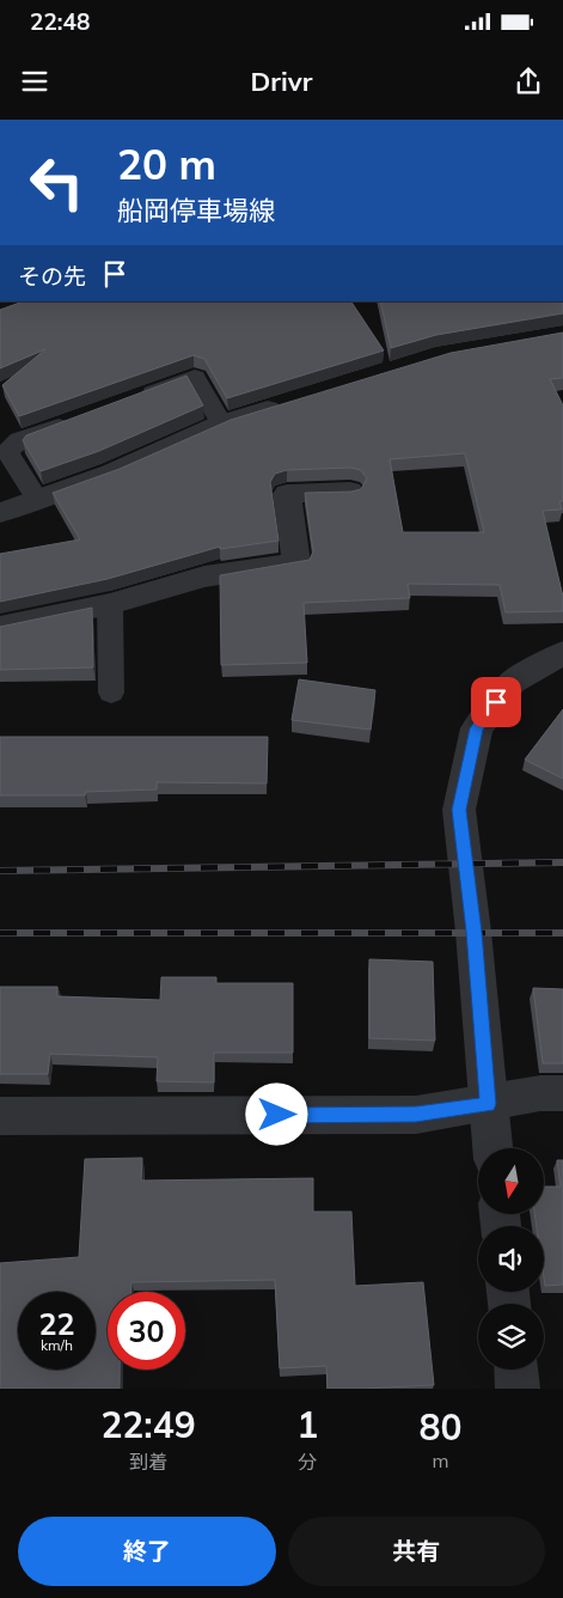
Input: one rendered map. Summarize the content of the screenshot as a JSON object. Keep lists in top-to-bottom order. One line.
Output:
{"north":"bottom","page":{"status":"22:48","header":"Drivr","turn":["20 m","船岡停車場線"],"then":"その先","speed":"22 km/h","limit":"30","eta":["22:49","到着","1","分","80","m"],"buttons":["終了","共有"]}}
